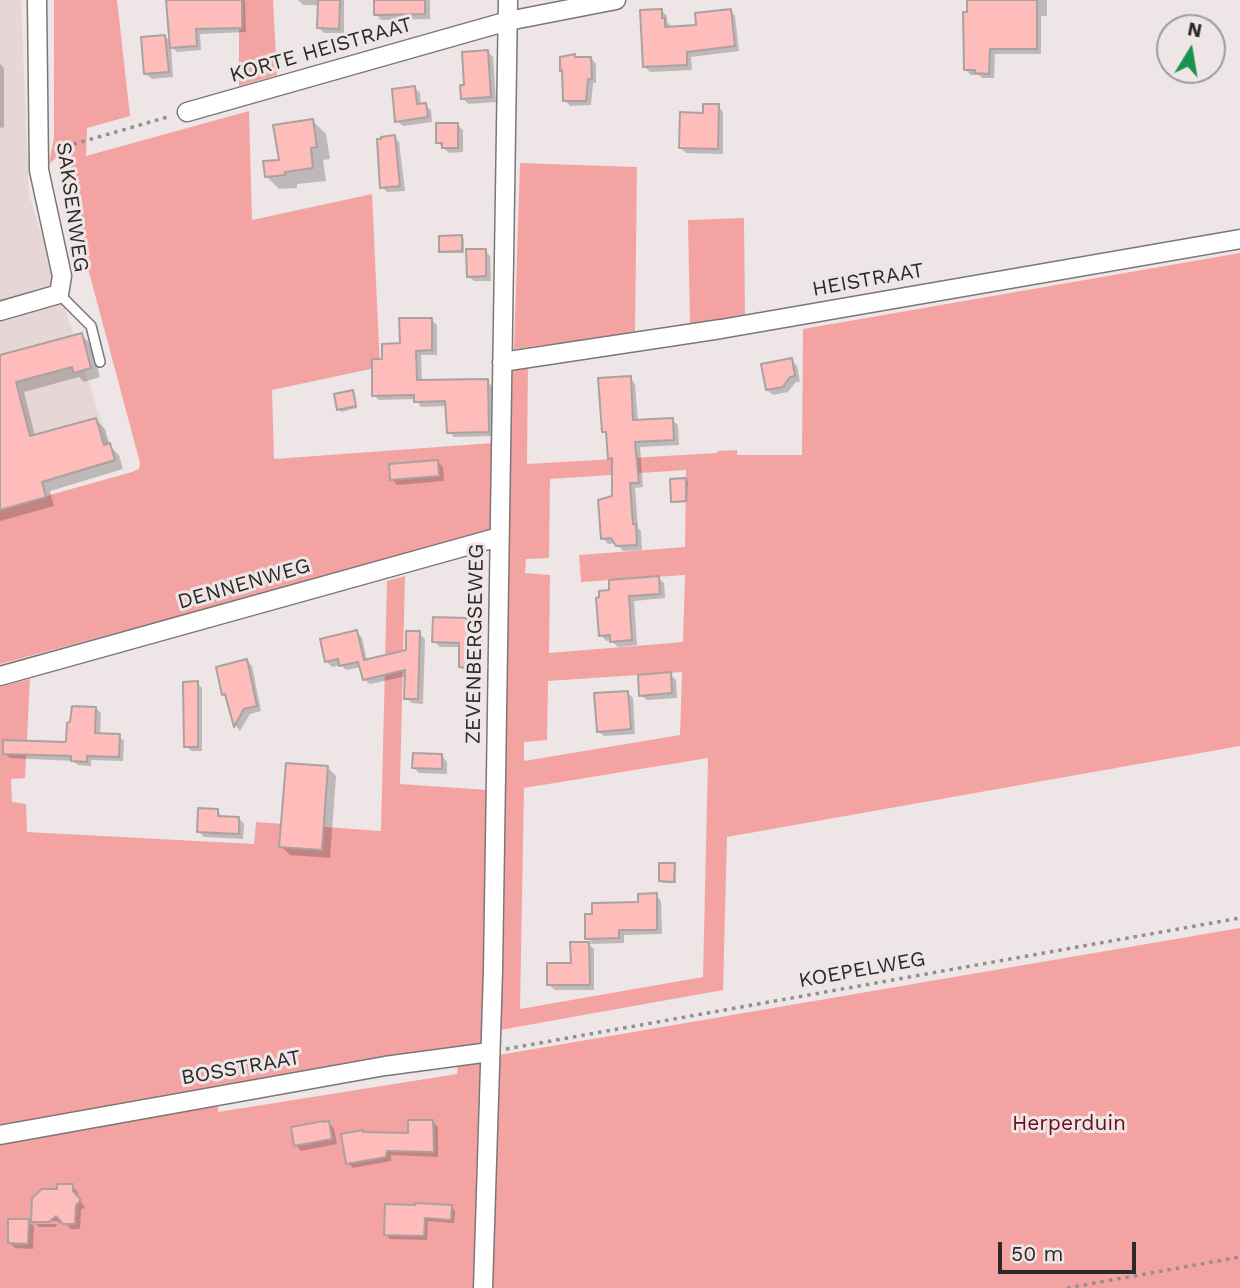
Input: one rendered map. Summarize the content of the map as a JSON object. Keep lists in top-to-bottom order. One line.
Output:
{"streets":{"street":["KORTE HEISTRAAT","SAKSENWEG","HEISTRAAT","DENNENWEG","ZEVENBERGSEWEG","BOSSTRAAT"],"path":["KOEPELWEG"]},"crossings":[["KORTE HEISTRAAT","ZEVENBERGSEWEG"],["HEISTRAAT","ZEVENBERGSEWEG"],["DENNENWEG","ZEVENBERGSEWEG"],["ZEVENBERGSEWEG","KOEPELWEG"],["ZEVENBERGSEWEG","BOSSTRAAT"],["KOEPELWEG","BOSSTRAAT"]],"parks":["Herperduin"],"scale_bar":"50 m","north":"top"}
